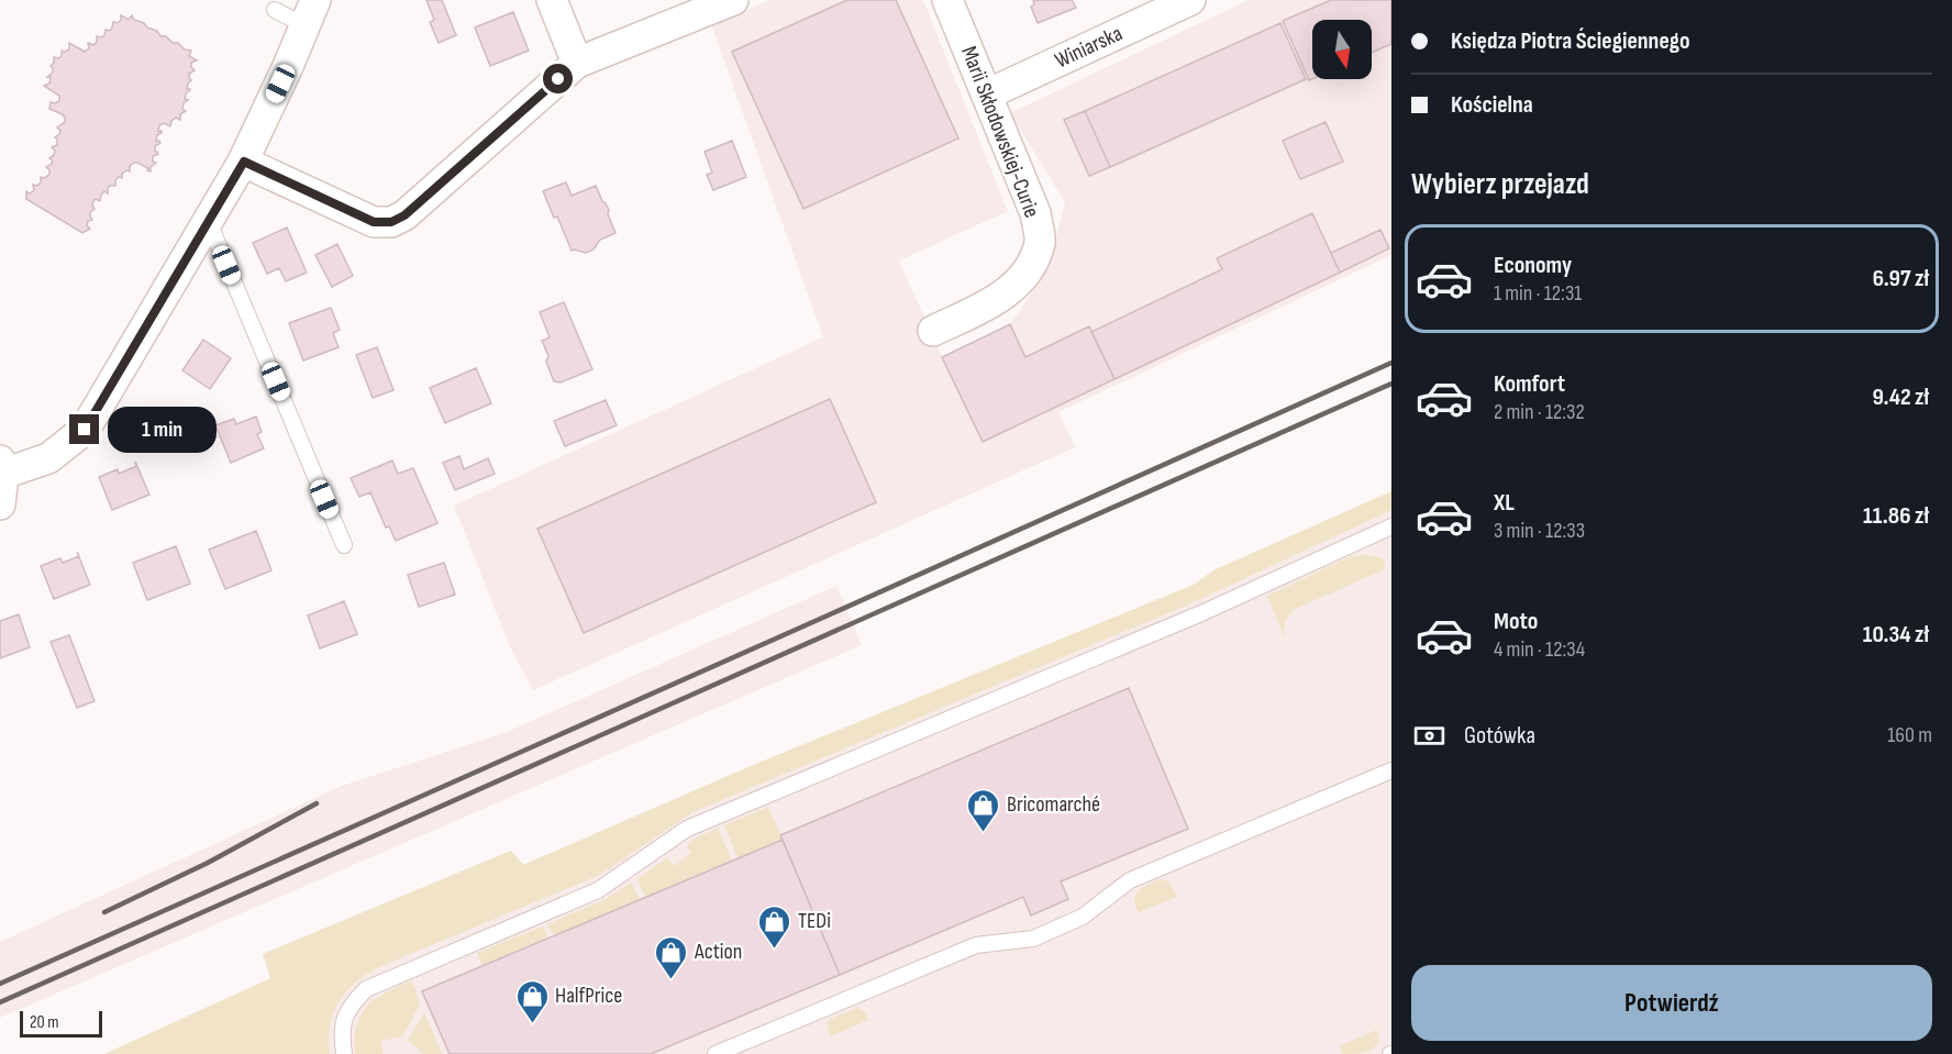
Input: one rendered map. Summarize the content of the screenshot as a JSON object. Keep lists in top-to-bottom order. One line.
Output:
{"streets":{"street":["Winiarska","Marii Skłodowskiej-Curie"]},"crossings":[["Winiarska","Marii Skłodowskiej-Curie"]],"places":{"shop":["Bricomarché","TEDi","Action","HalfPrice"]},"scale_bar":"20 m","north":"bottom","page":{"banner":["Księdza Piotra Ściegiennego","Kościelna"],"heading":"Wybierz przejazd","list":[{"name":"Economy","note":"1 min · 12:31","value":"6.97 zł"},{"name":"Komfort","note":"2 min · 12:32","value":"9.42 zł"},{"name":"XL","note":"3 min · 12:33","value":"11.86 zł"},{"name":"Moto","note":"4 min · 12:34","value":"10.34 zł"}],"bubble":"1 min","pay":["Gotówka","160 m"],"buttons":"Potwierdź","scale":"20 m"}}
